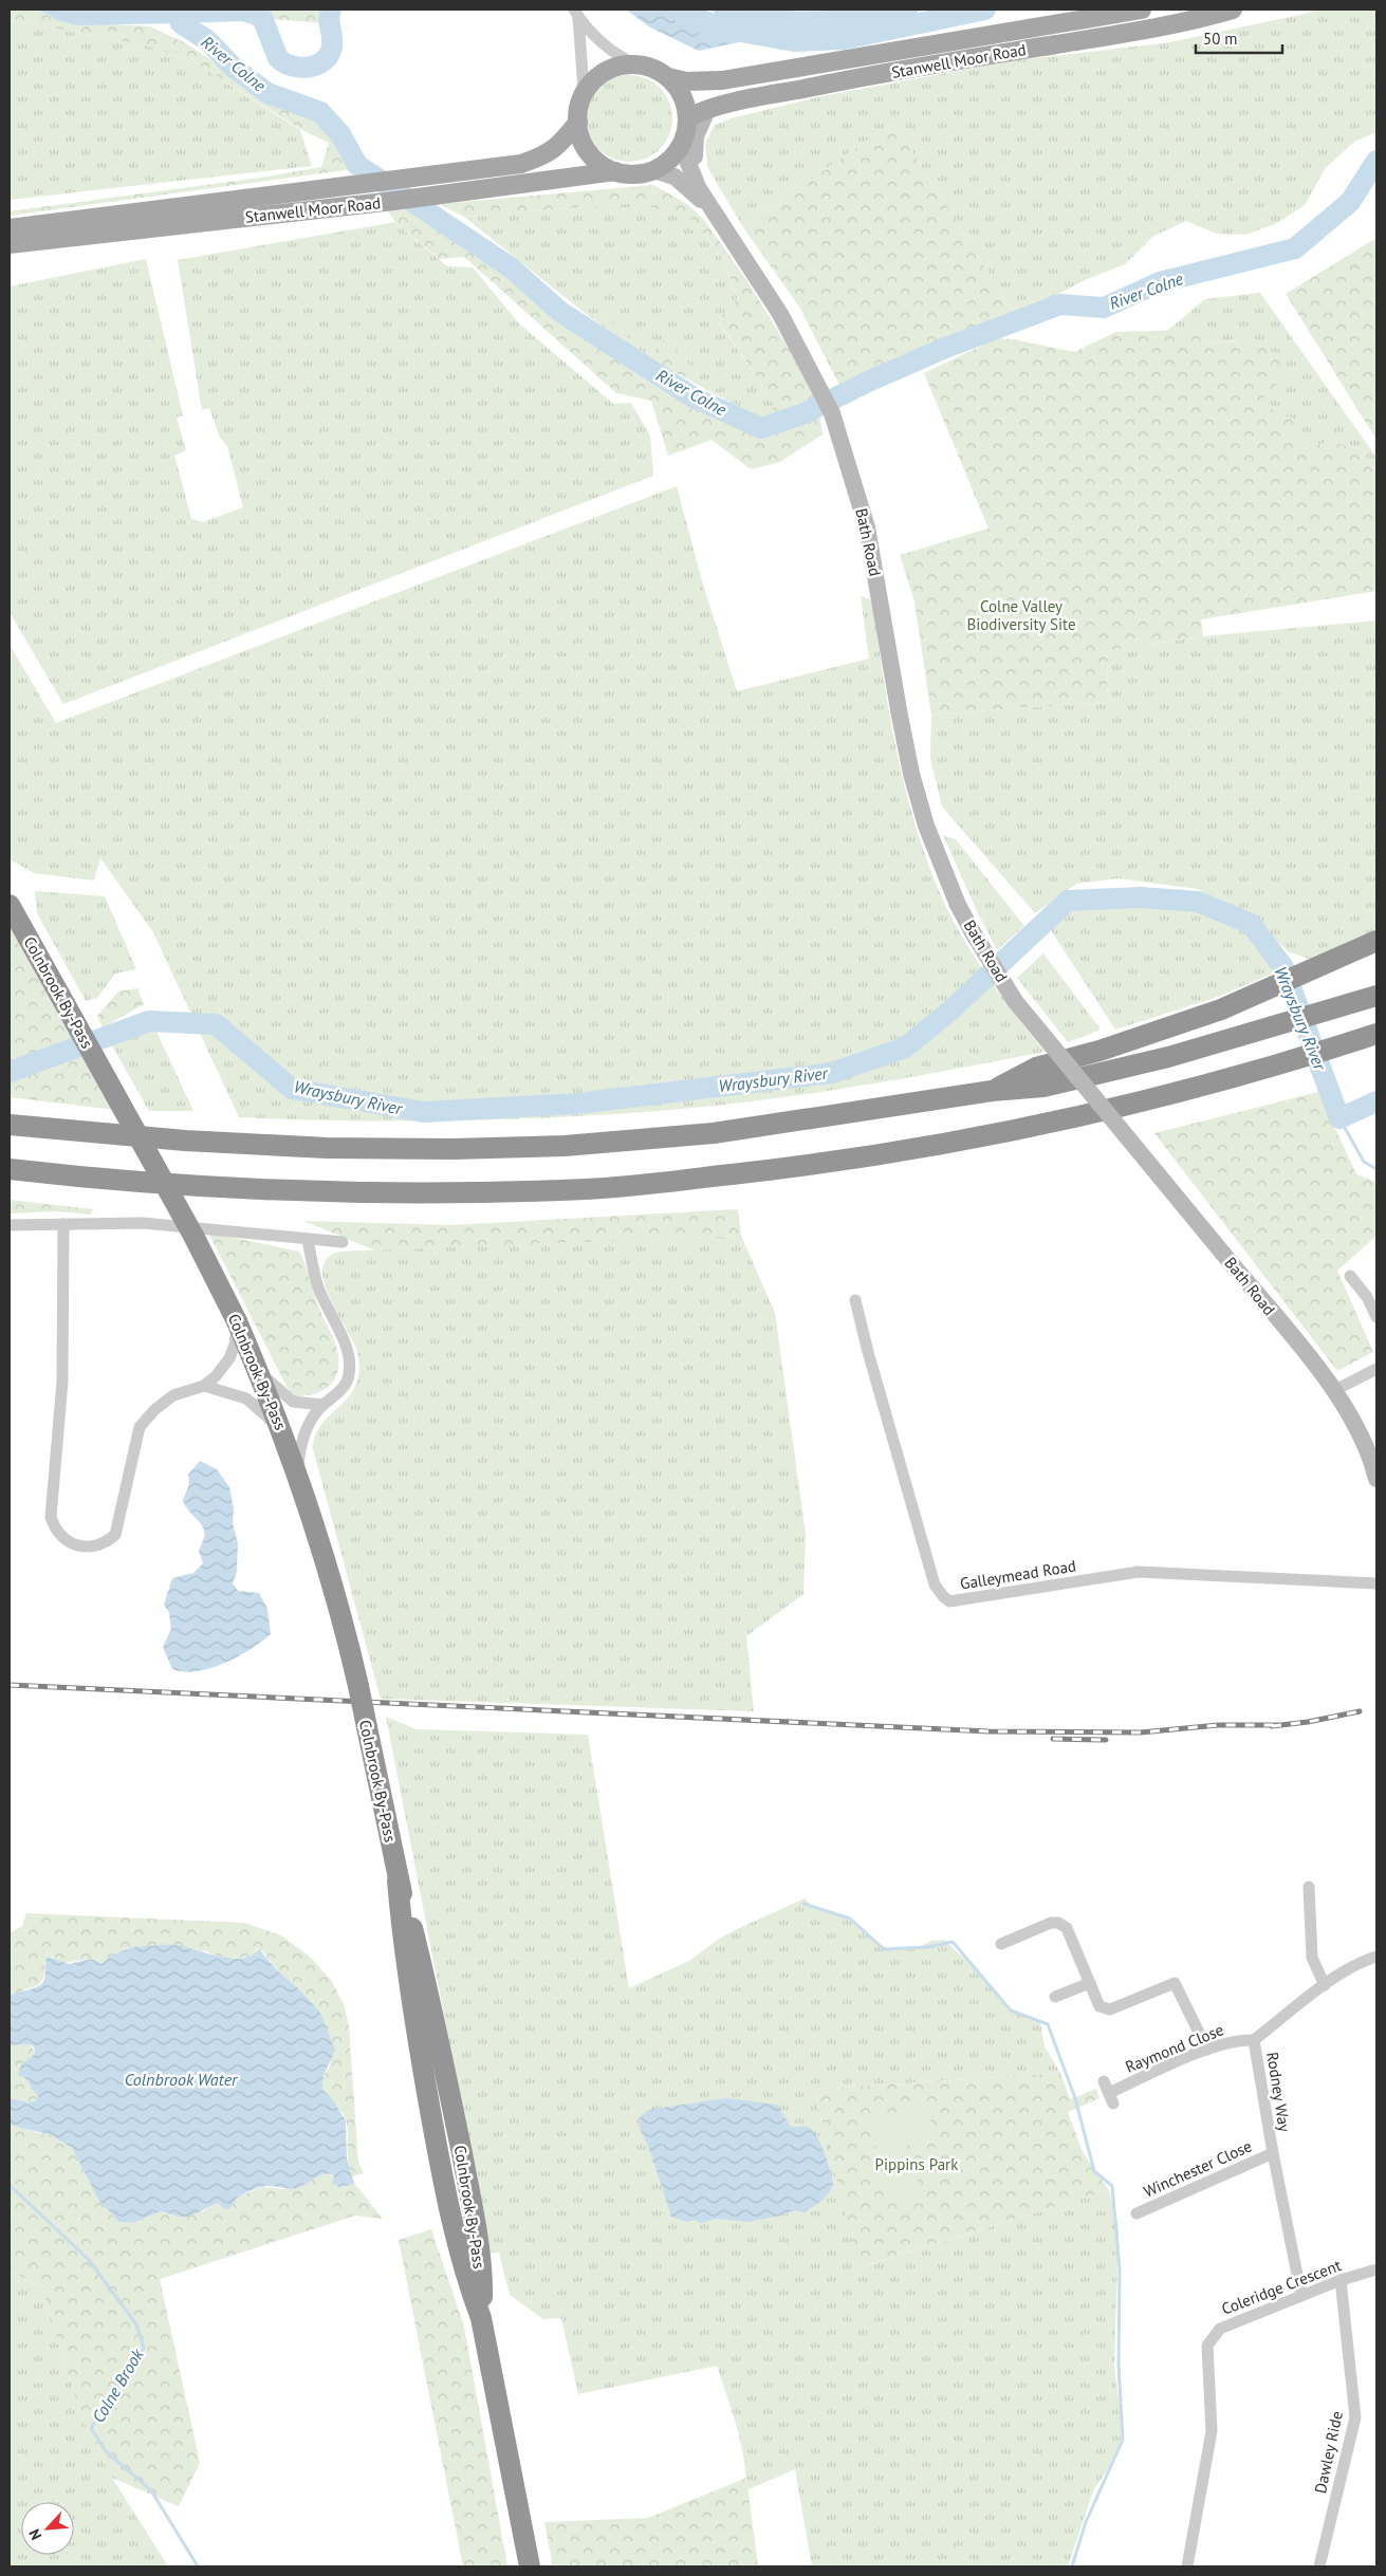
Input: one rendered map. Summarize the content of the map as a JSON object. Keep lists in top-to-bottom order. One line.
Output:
{"streets":{"highway":["Colnbrook By-Pass"],"main road":["Stanwell Moor Road"],"street":["Bath Road","Galleymead Road","Raymond Close","Rodney Way","Winchester Close","Coleridge Crescent","Dawley Ride"]},"crossings":[["Raymond Close","Rodney Way"],["Rodney Way","Winchester Close"],["Rodney Way","Coleridge Crescent"],["Coleridge Crescent","Dawley Ride"]],"water":["River Colne","Wraysbury River","Colnbrook Water","Colne Brook"],"parks":["Colne Valley Biodiversity Site","Pippins Park"],"scale_bar":"50 m","north":"bottom left"}
